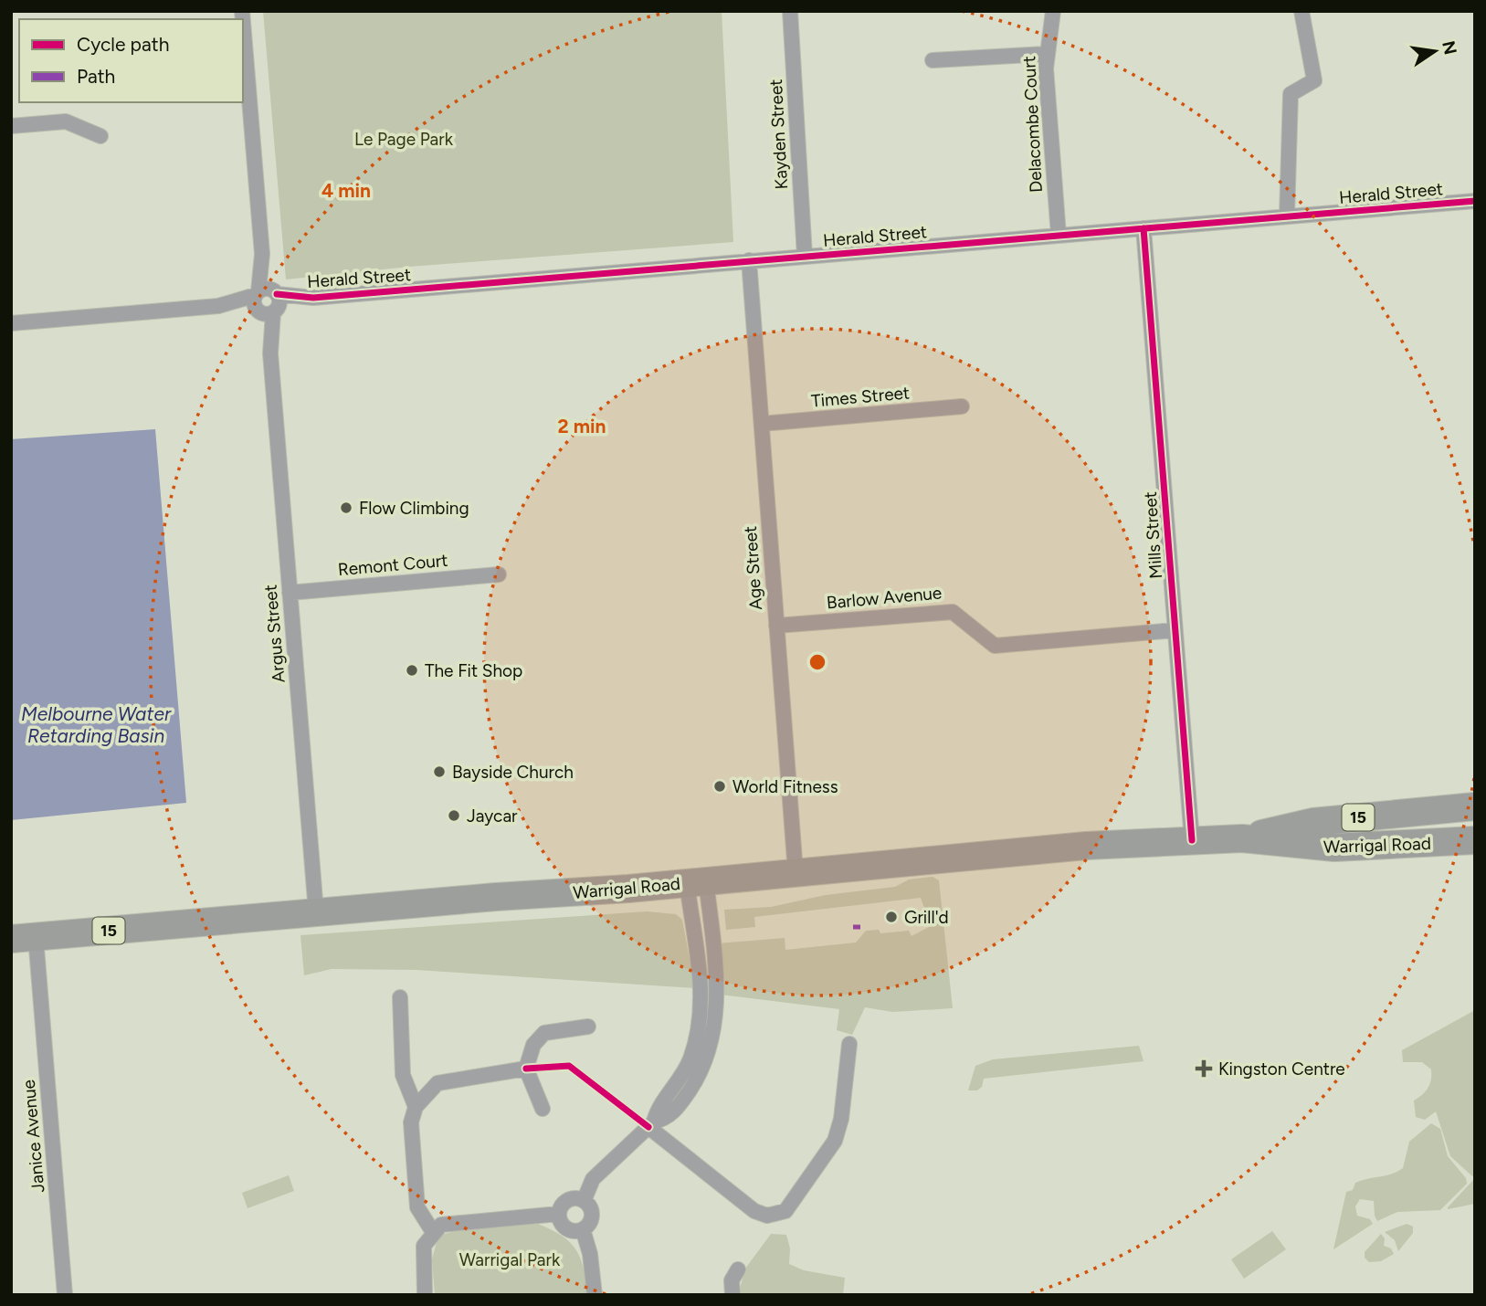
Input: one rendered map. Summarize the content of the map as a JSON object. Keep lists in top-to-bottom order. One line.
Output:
{"streets":{"highway":["15","Warrigal Road"],"street":["Delacombe Court","Kayden Street","Herald Street","Times Street","Mills Street","Remont Court","Age Street","Barlow Avenue","Argus Street","Janice Avenue"]},"crossings":[["Delacombe Court","Herald Street"],["Kayden Street","Herald Street"],["Herald Street","Mills Street"],["Herald Street","Age Street"],["Herald Street","Argus Street"],["Times Street","Age Street"],["Mills Street","Barlow Avenue"],["Mills Street","Warrigal Road"],["Remont Court","Argus Street"],["Age Street","Barlow Avenue"],["Age Street","Warrigal Road"],["Argus Street","Warrigal Road"],["Warrigal Road","Janice Avenue"]],"water":["Melbourne Water Retarding Basin"],"parks":["Le Page Park","Warrigal Park"],"places":{"other":["Flow Climbing","The Fit Shop","Bayside Church","World Fitness","Jaycar","Grill'd"],"health":["Kingston Centre"]},"legend":["Cycle path","Path"],"north":"right","rings":["4 min","2 min"]}
